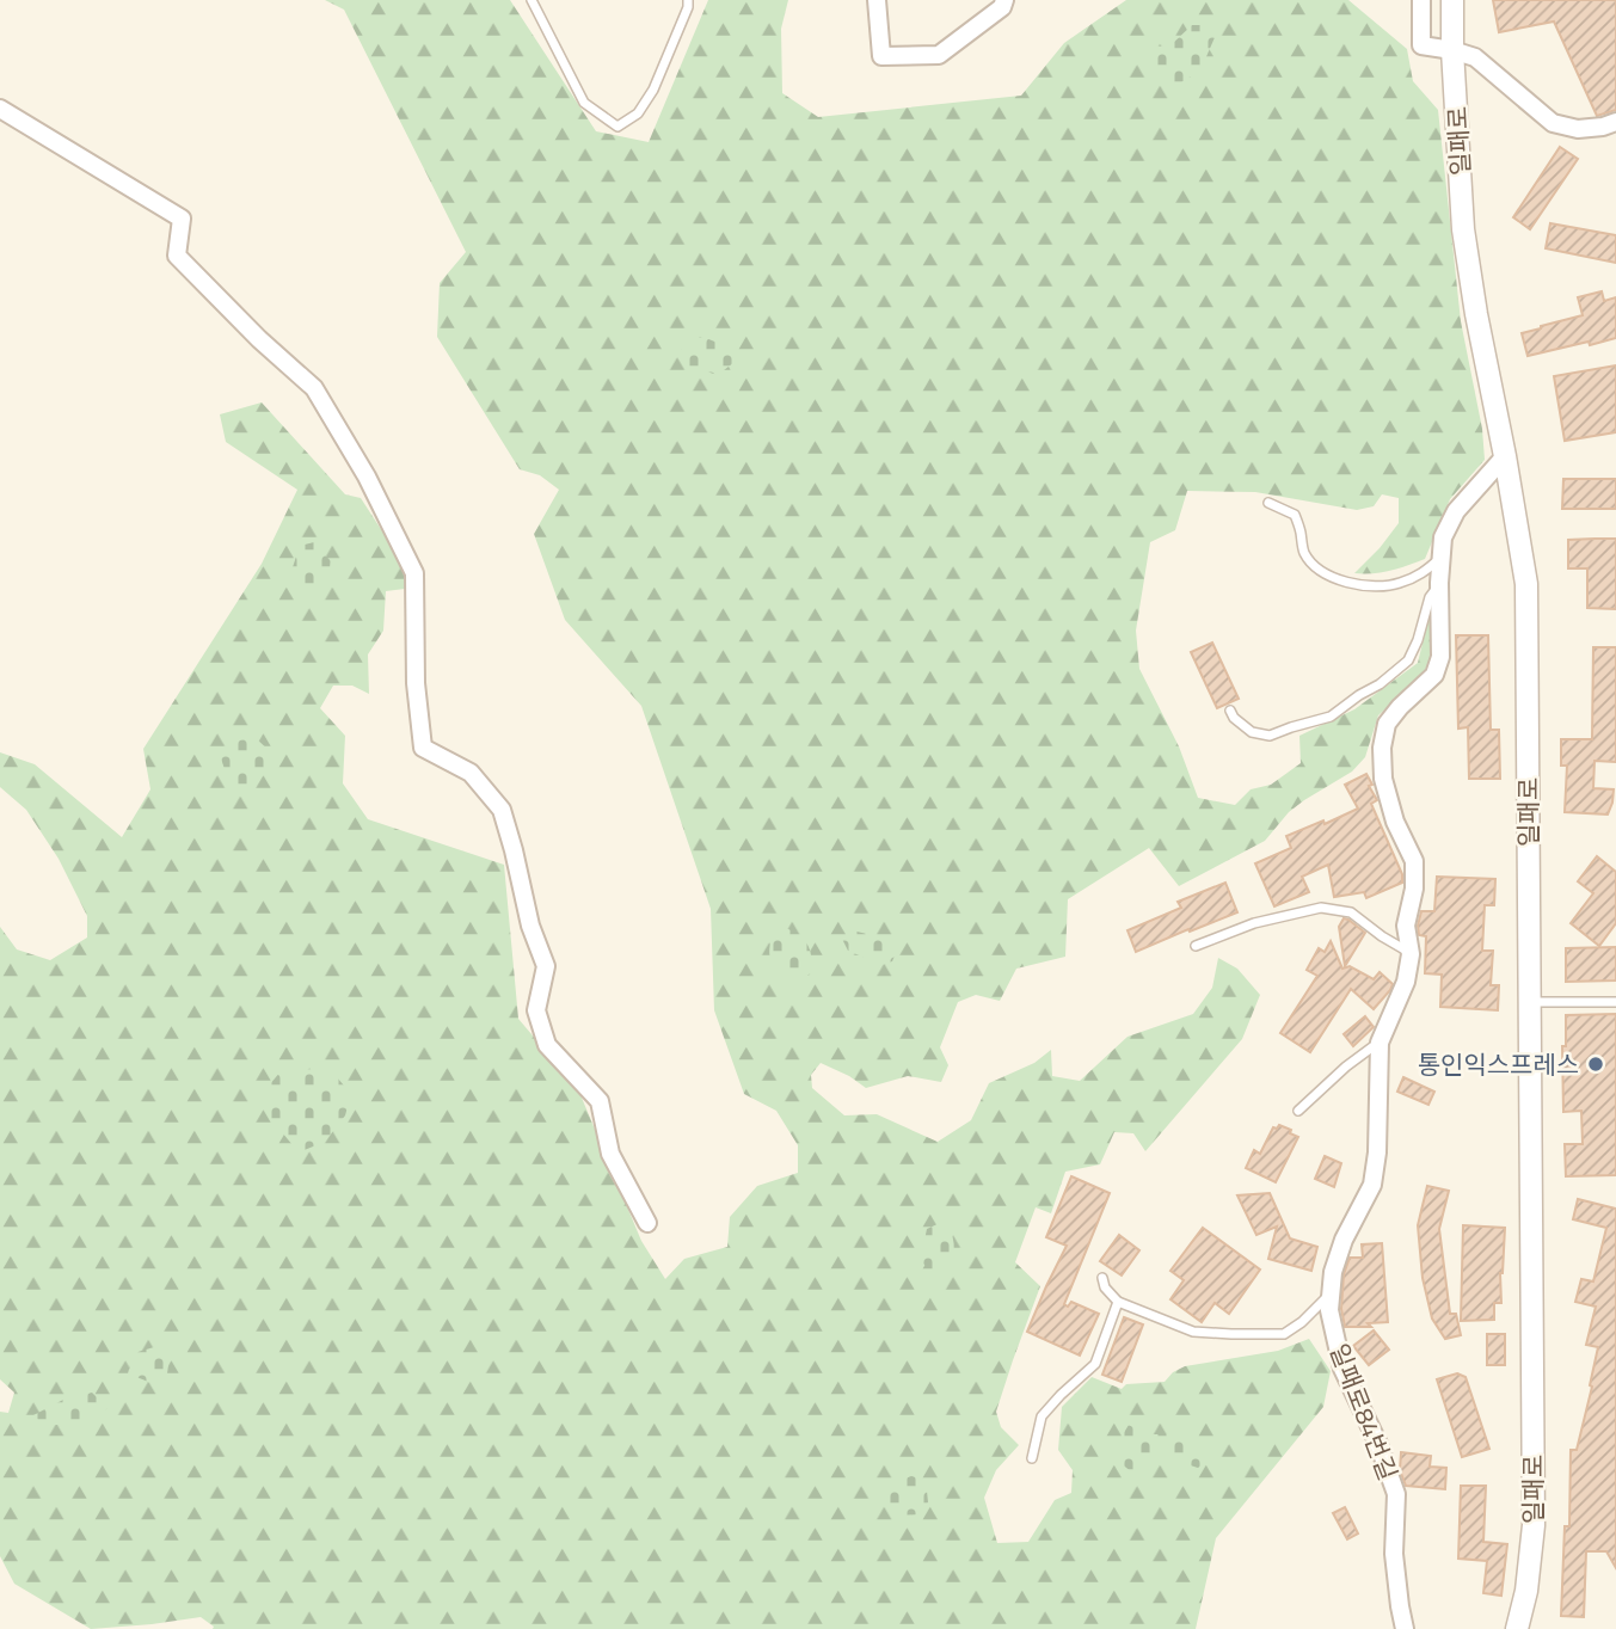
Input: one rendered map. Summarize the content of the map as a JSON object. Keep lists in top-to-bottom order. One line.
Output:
{"streets":{"street":["일패로","일패로84번길"]},"crossings":[["일패로","일패로84번길"]],"places":["통인익스프레스"]}
